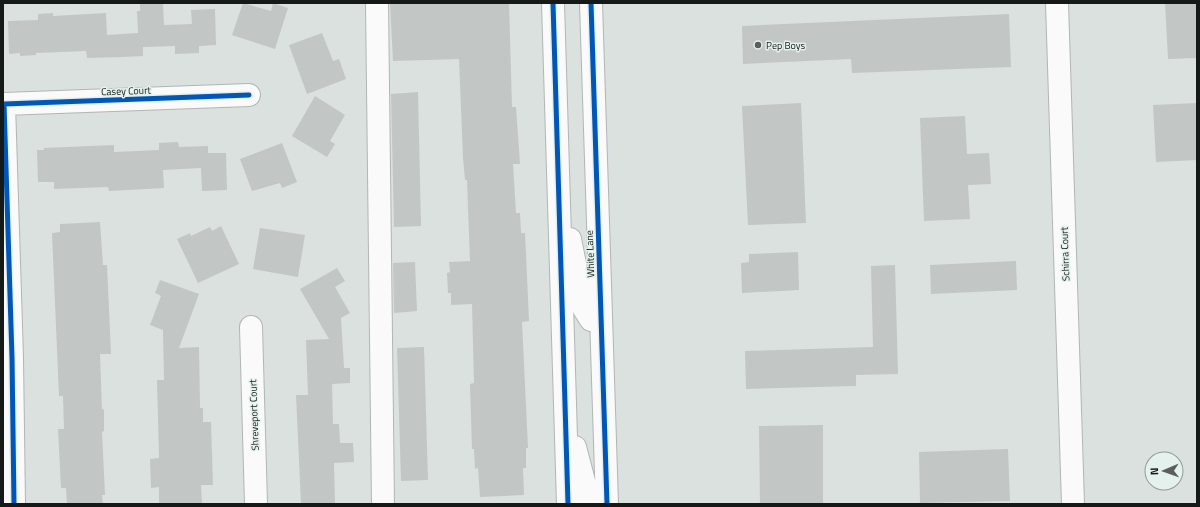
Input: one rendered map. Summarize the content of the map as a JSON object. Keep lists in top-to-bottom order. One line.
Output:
{"streets":{"street":["Casey Court","White Lane","Schirra Court","Shreveport Court"]},"places":["Pep Boys"],"north":"left"}
